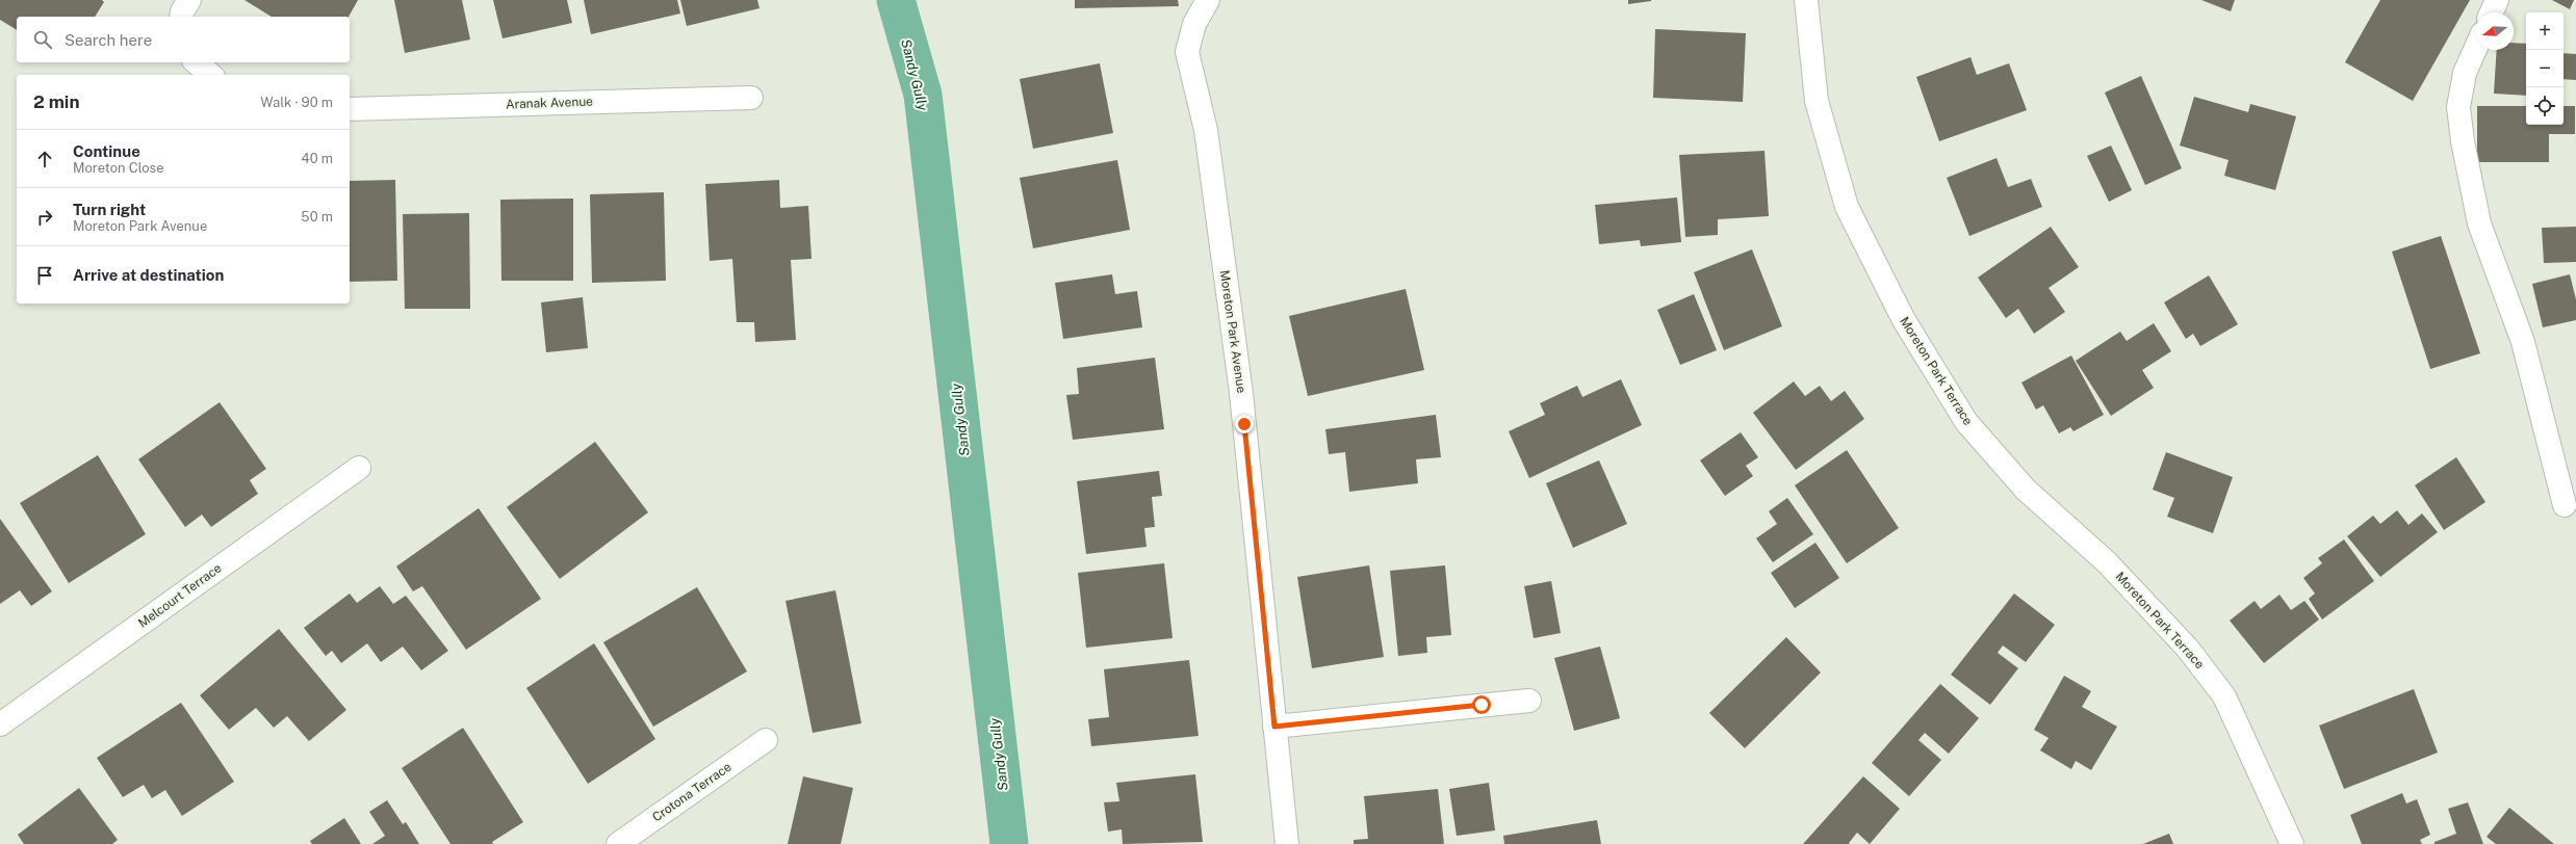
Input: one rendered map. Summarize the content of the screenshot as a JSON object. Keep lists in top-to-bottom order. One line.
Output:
{"streets":{"street":["Aranak Avenue","Moreton Park Avenue","Moreton Park Terrace","Melcourt Terrace","Crotona Terrace"]},"water":["Sandy Gully"],"north":"left","page":{"map_buttons":["+","−"],"search":"Search here","heading":["2 min","Walk · 90 m"],"list":[["Continue","Moreton Close","40 m"],["Turn right","Moreton Park Avenue","50 m"],"Arrive at destination"]}}
